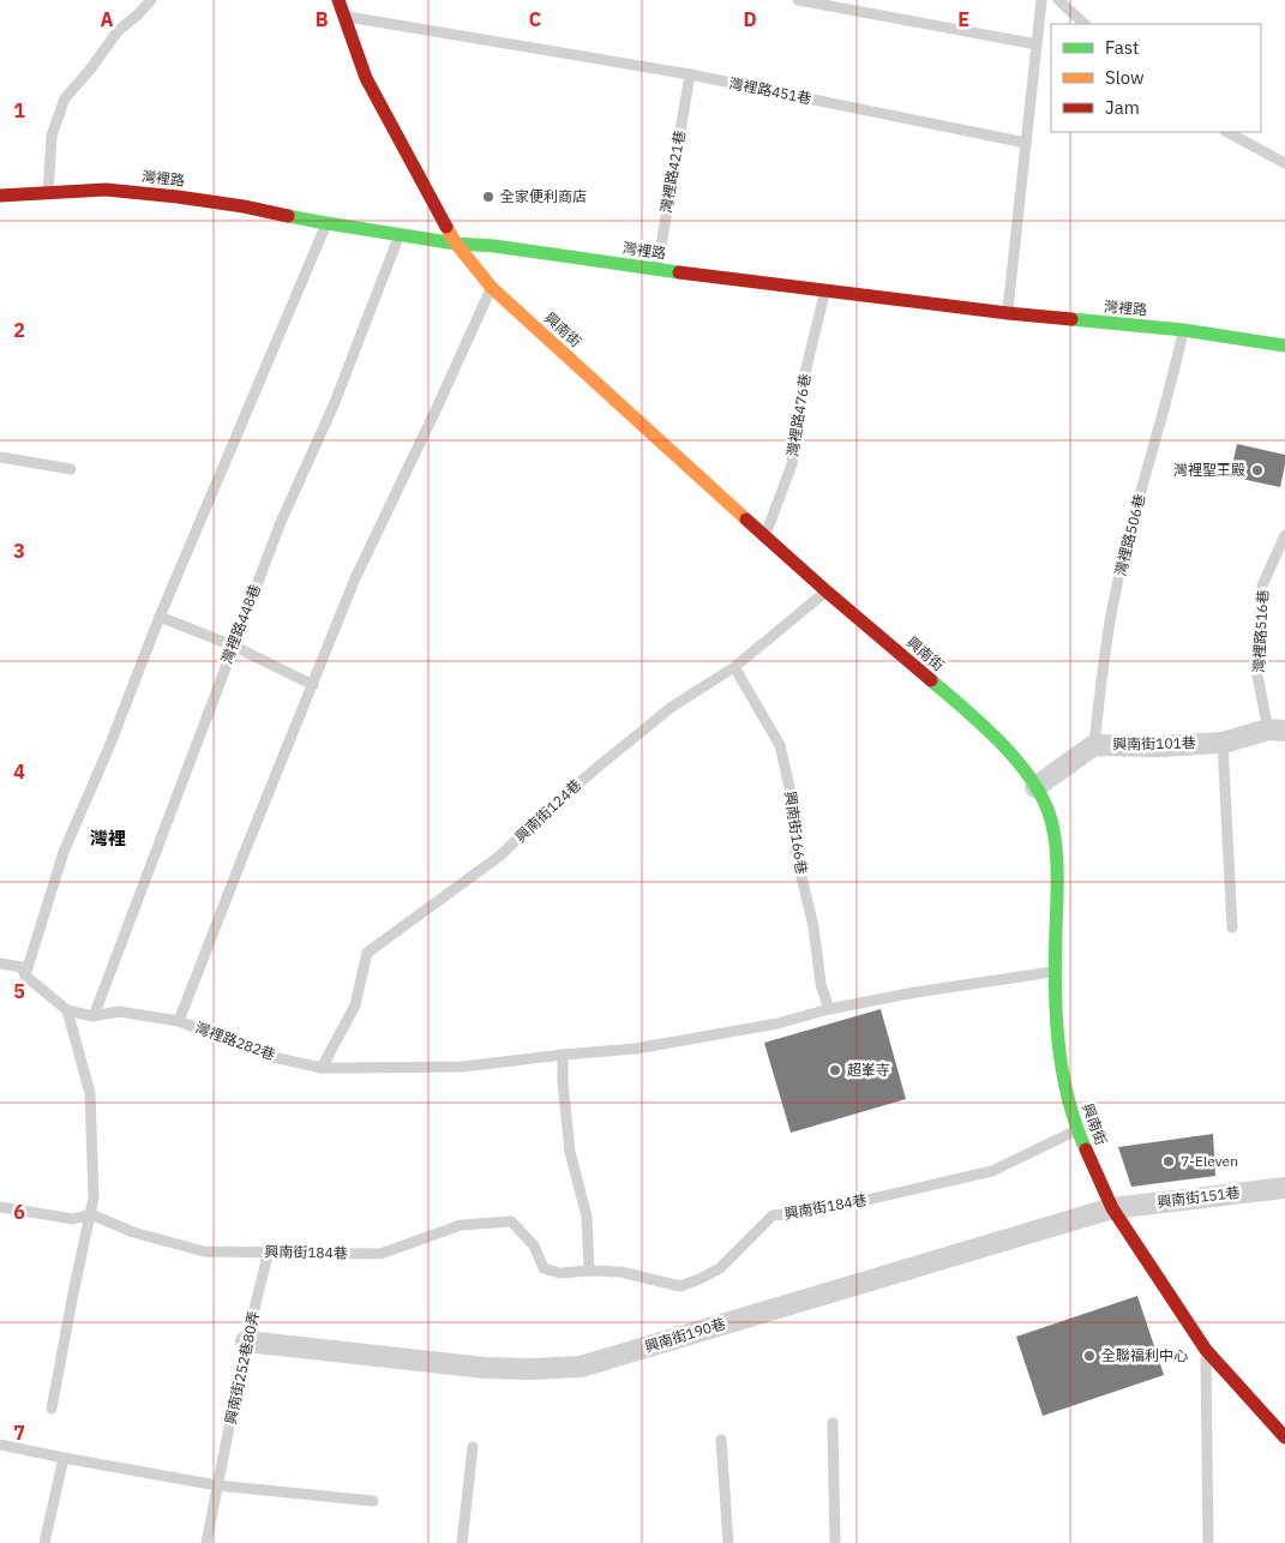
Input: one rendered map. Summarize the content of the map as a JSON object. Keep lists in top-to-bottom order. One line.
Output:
{"streets":{"street":["灣裡路","興南街","興南街101巷","興南街151巷","興南街190巷"],"lane":["灣裡路451巷","灣裡路421巷","灣裡路476巷","灣裡路506巷","灣裡路448巷","灣裡路516巷","興南街124巷","興南街166巷","灣裡路282巷","興南街184巷","興南街252巷80弄"]},"crossings":[["灣裡路451巷","灣裡路421巷"],["灣裡路451巷","興南街"],["灣裡路421巷","灣裡路"],["灣裡路","興南街"],["灣裡路","灣裡路476巷"],["灣裡路","灣裡路506巷"],["灣裡路","灣裡路448巷"],["興南街","灣裡路476巷"],["興南街","興南街101巷"],["興南街","興南街124巷"],["興南街","興南街151巷"],["興南街","興南街184巷"],["興南街","興南街190巷"],["灣裡路506巷","興南街101巷"],["灣裡路448巷","灣裡路282巷"],["灣裡路516巷","興南街101巷"],["興南街124巷","興南街166巷"],["興南街124巷","灣裡路282巷"],["興南街151巷","興南街190巷"],["興南街184巷","興南街252巷80弄"],["興南街190巷","興南街252巷80弄"]],"districts":["灣裡"],"places":["全家便利商店","灣裡聖王殿","超峯寺","7-Eleven","全聯福利中心"],"legend":["Fast","Slow","Jam"],"grid":{"columns":["A","B","C","D","E"],"rows":["1","2","3","4","5","6","7"]}}
